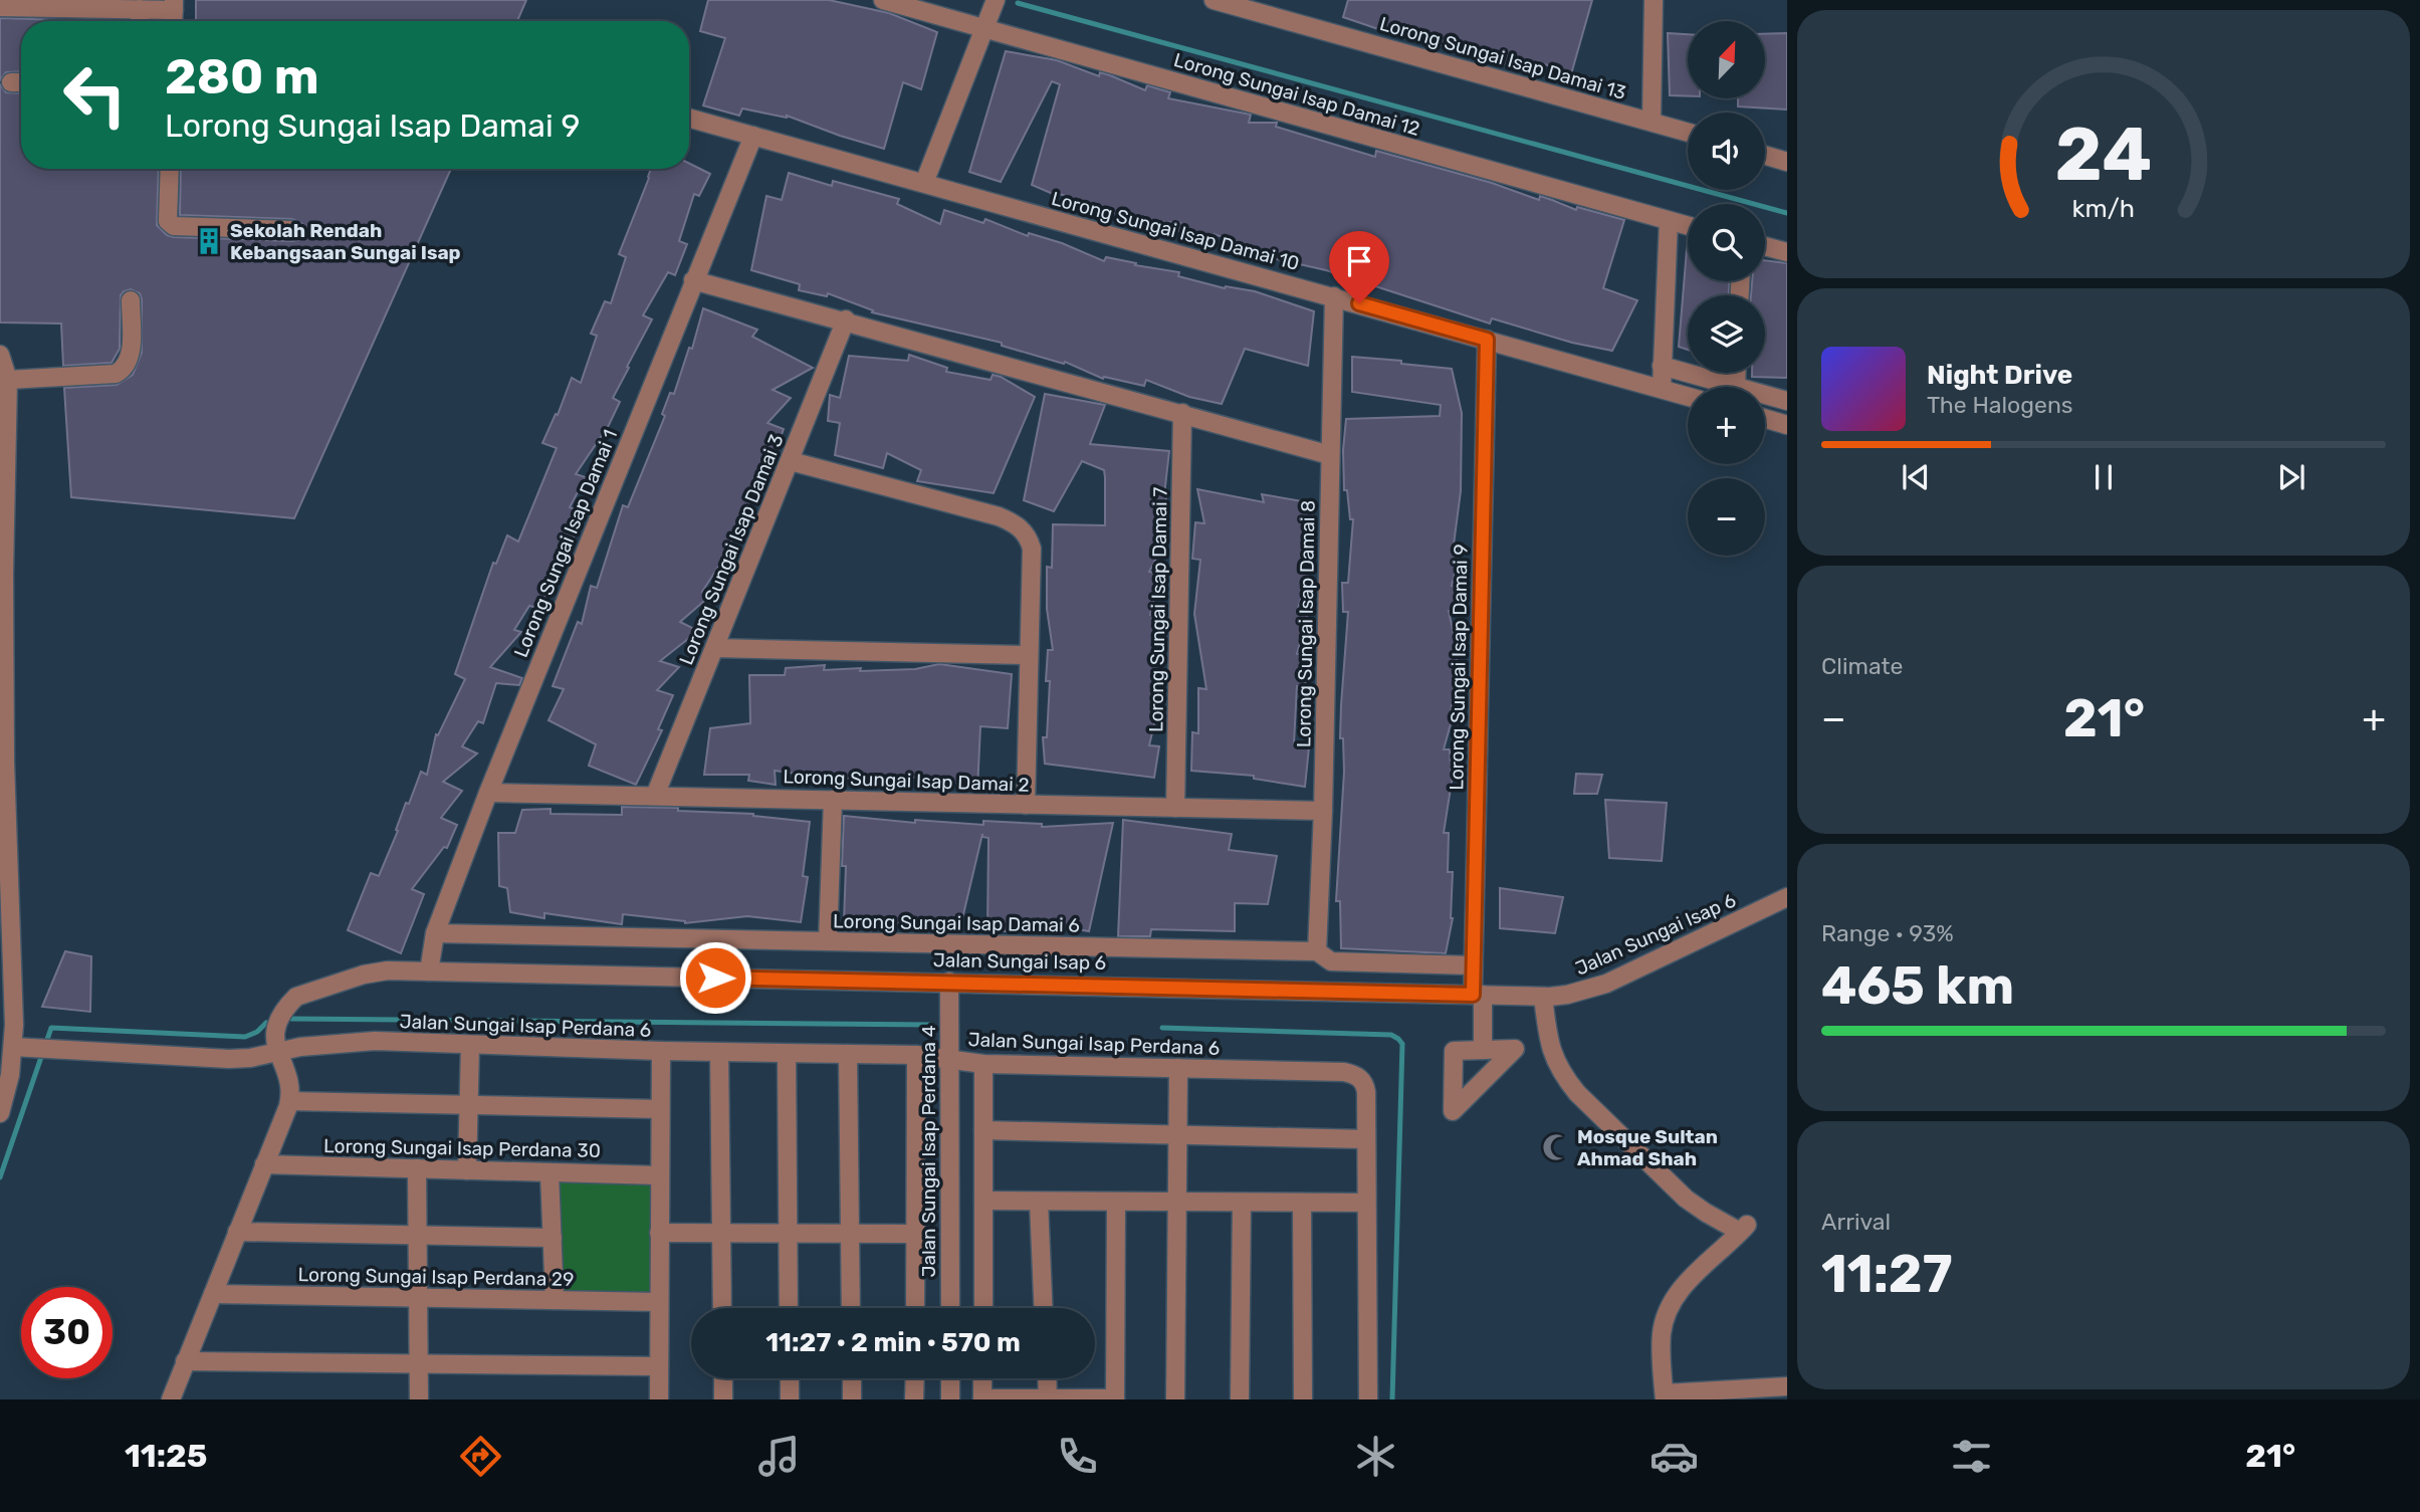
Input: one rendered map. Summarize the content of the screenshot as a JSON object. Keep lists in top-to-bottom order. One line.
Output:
{"streets":{"street":["Lorong Sungai Isap Damai 13","Lorong Sungai Isap Damai 12","Lorong Sungai Isap Damai 10","Lorong Sungai Isap Damai 1","Lorong Sungai Isap Damai 3","Lorong Sungai Isap Damai 7","Lorong Sungai Isap Damai 8","Lorong Sungai Isap Damai 9","Lorong Sungai Isap Damai 2","Lorong Sungai Isap Damai 6","Jalan Sungai Isap 6","Jalan Sungai Isap Perdana 6","Lorong Sungai Isap Perdana 30","Jalan Sungai Isap Perdana 4","Lorong Sungai Isap Perdana 29"]},"crossings":[["Lorong Sungai Isap Damai 10","Lorong Sungai Isap Damai 1"],["Lorong Sungai Isap Damai 10","Lorong Sungai Isap Damai 8"],["Lorong Sungai Isap Damai 10","Lorong Sungai Isap Damai 9"],["Lorong Sungai Isap Damai 1","Lorong Sungai Isap Damai 2"],["Lorong Sungai Isap Damai 1","Lorong Sungai Isap Damai 6"],["Lorong Sungai Isap Damai 1","Jalan Sungai Isap 6"],["Lorong Sungai Isap Damai 3","Lorong Sungai Isap Damai 2"],["Lorong Sungai Isap Damai 7","Lorong Sungai Isap Damai 2"],["Lorong Sungai Isap Damai 8","Lorong Sungai Isap Damai 2"],["Lorong Sungai Isap Damai 8","Lorong Sungai Isap Damai 6"],["Lorong Sungai Isap Damai 9","Lorong Sungai Isap Damai 6"],["Lorong Sungai Isap Damai 9","Jalan Sungai Isap 6"],["Jalan Sungai Isap 6","Jalan Sungai Isap Perdana 6"],["Jalan Sungai Isap 6","Jalan Sungai Isap Perdana 4"],["Jalan Sungai Isap Perdana 6","Jalan Sungai Isap Perdana 4"]],"places":{"building":["Sekolah Rendah Kebangsaan Sungai Isap"],"mosque":["Mosque Sultan Ahmad Shah"]},"north":"top right","page":{"map_buttons":["+","−"],"turn":["280 m","Lorong Sungai Isap Damai 9"],"song":["Night Drive","The Halogens"],"tile":["Climate",["Range · 93%","465 km"],["Arrival","11:27"]],"heat":["−","21°","+"],"limit":"30","trip":"11:27 · 2 min · 570 m","tabs":["11:25","21°"],"gauge":["24","km/h"]}}
